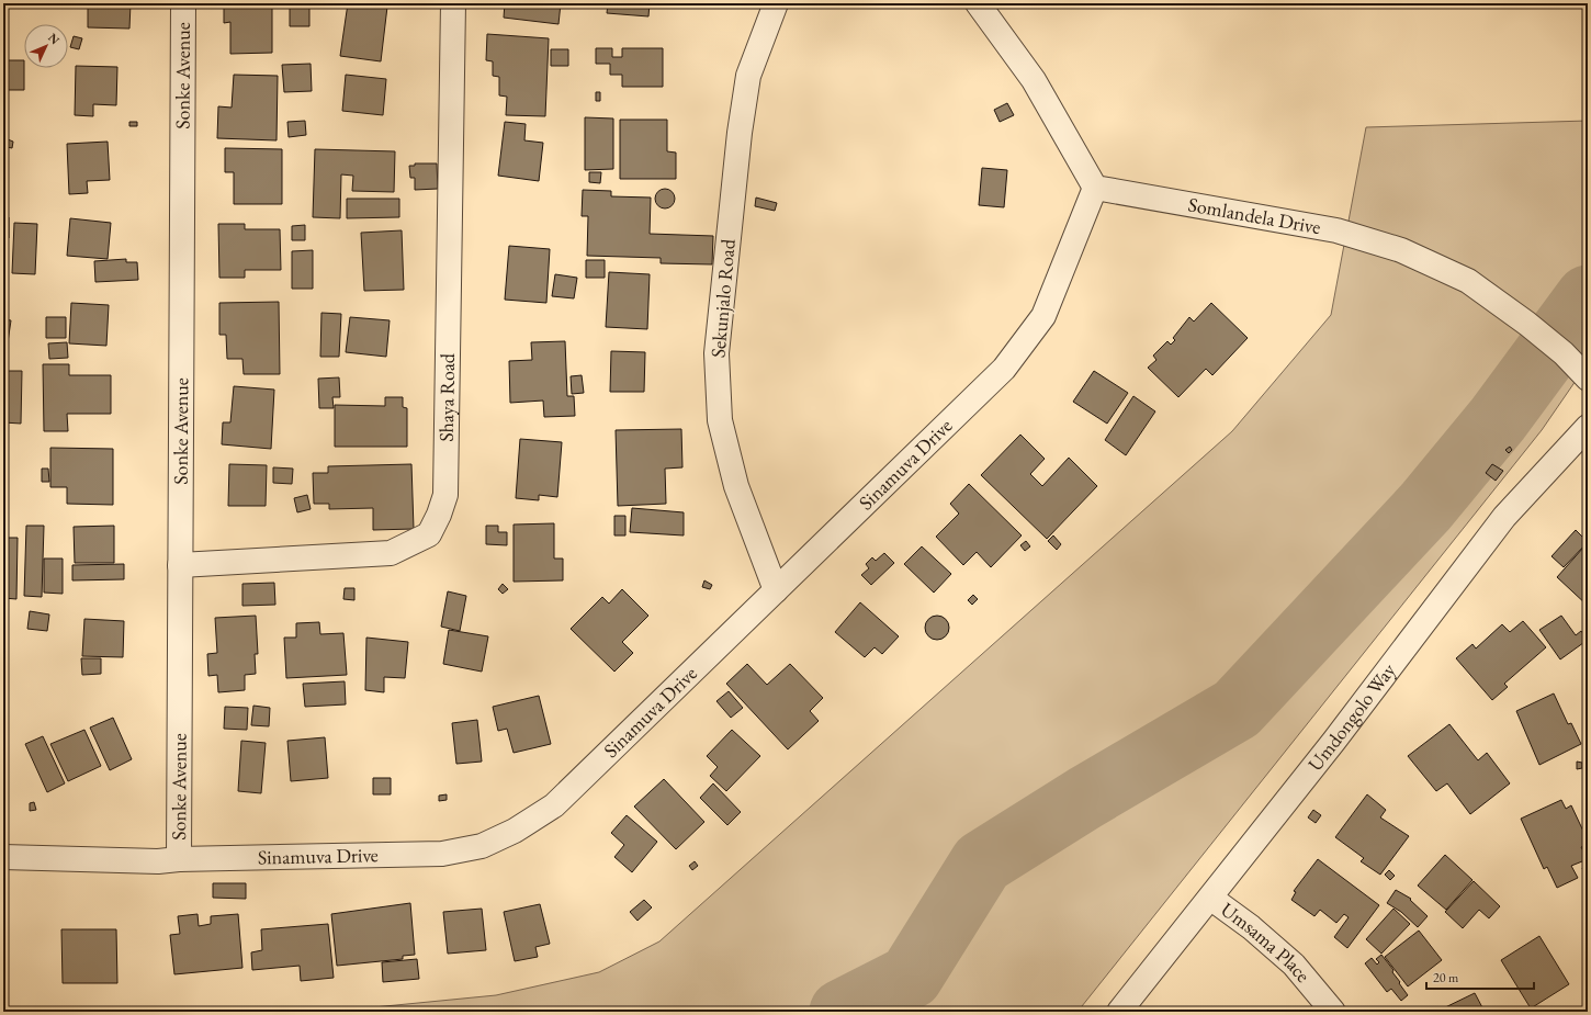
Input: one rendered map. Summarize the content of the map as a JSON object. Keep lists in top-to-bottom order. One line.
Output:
{"streets":{"street":["Sonke Avenue","Somlandela Drive","Sekunjalo Road","Shaya Road","Sinamuva Drive","Umdongolo Way","Umsama Place"]},"crossings":[["Sonke Avenue","Shaya Road"],["Sonke Avenue","Sinamuva Drive"],["Somlandela Drive","Sinamuva Drive"],["Sekunjalo Road","Sinamuva Drive"],["Umdongolo Way","Umsama Place"]],"scale_bar":"20 m","north":"top right"}
